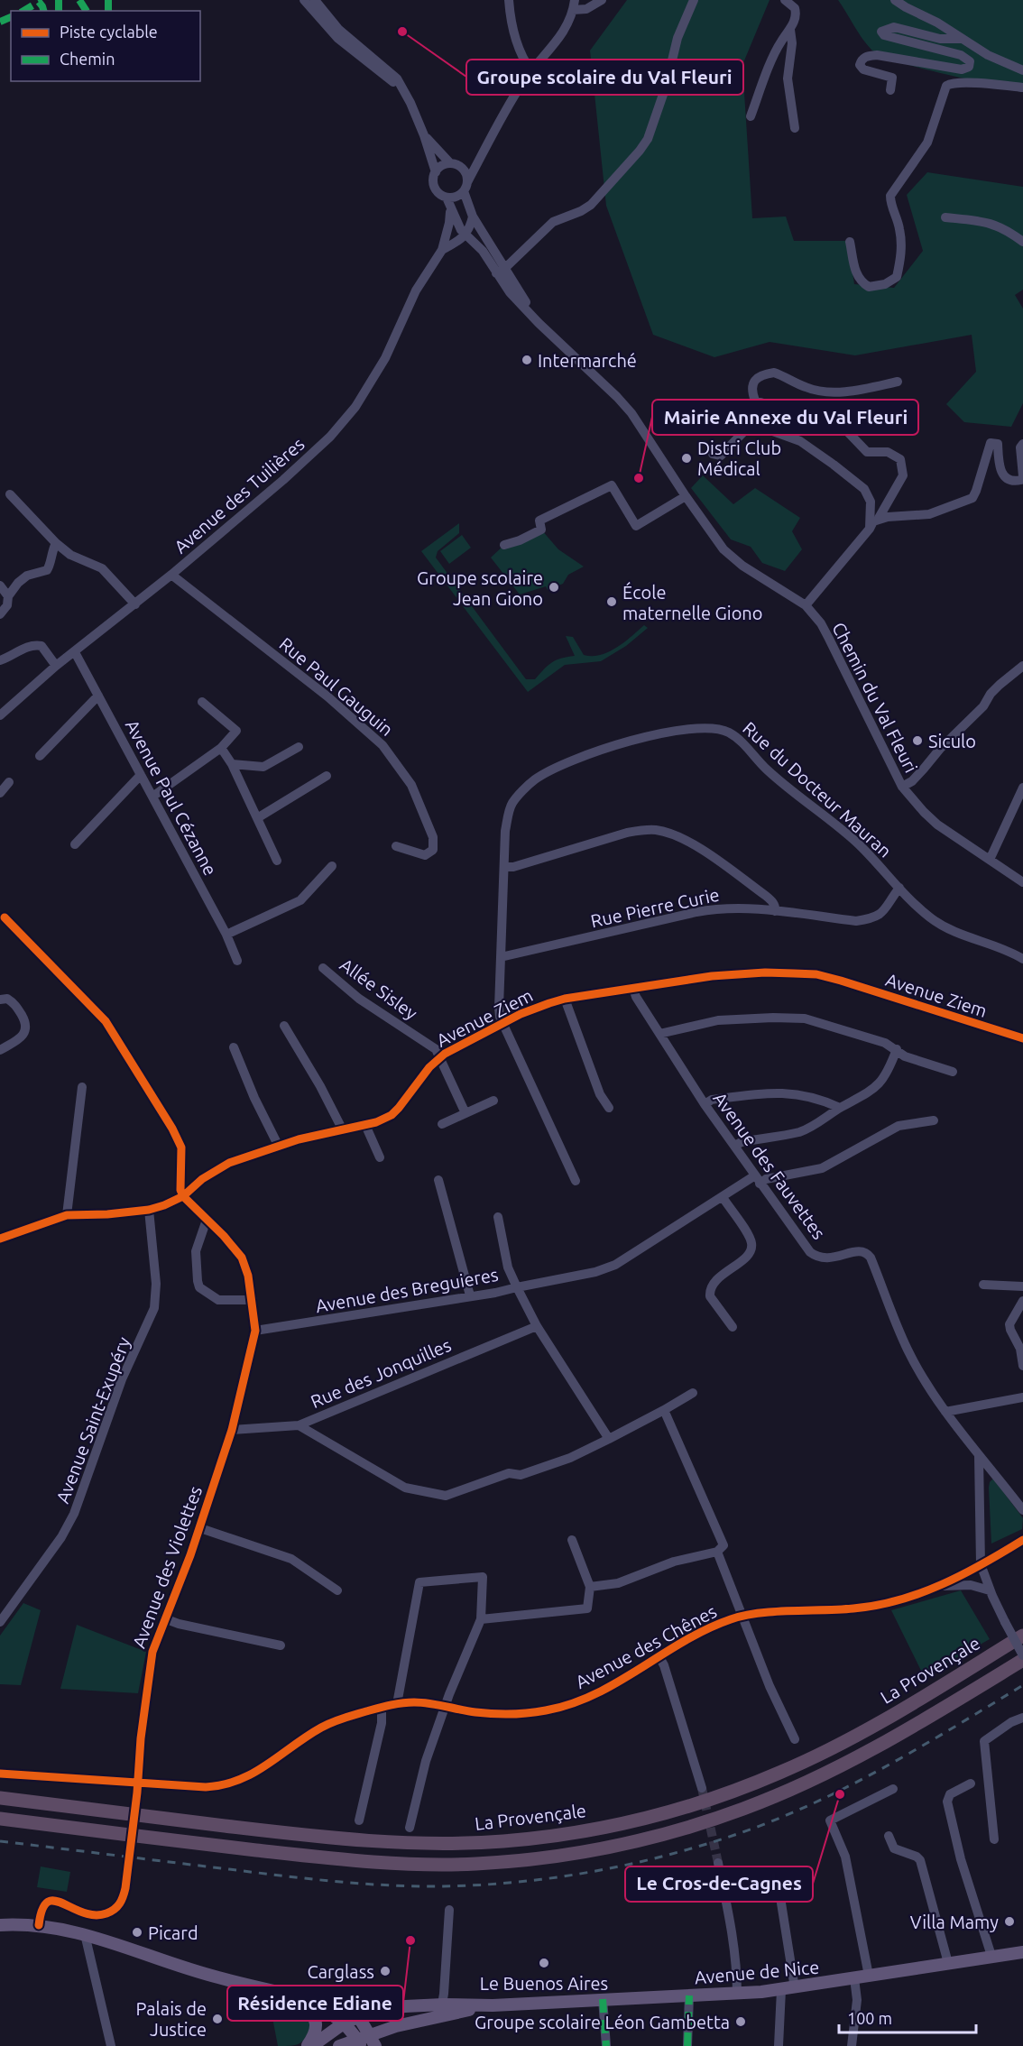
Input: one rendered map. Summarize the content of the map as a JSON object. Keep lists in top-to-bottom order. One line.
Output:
{"streets":{"highway":["La Provençale"],"main road":["Avenue de Nice"],"street":["Avenue des Tuilières","Rue Paul Gauguin","Chemin du Val Fleuri","Rue du Docteur Mauran","Avenue Paul Cézanne","Rue Pierre Curie","Allée Sisley","Avenue Ziem","Avenue des Fauvettes","Avenue des Breguieres","Rue des Jonquilles","Avenue Saint-Exupéry","Avenue des Violettes","Avenue des Chênes"]},"crossings":[["Avenue des Tuilières","Rue Paul Gauguin"],["Avenue des Tuilières","Chemin du Val Fleuri"],["Avenue des Tuilières","Avenue Paul Cézanne"],["Rue du Docteur Mauran","Rue Pierre Curie"],["Rue du Docteur Mauran","Avenue Ziem"],["Allée Sisley","Avenue Ziem"],["Avenue Ziem","Avenue des Fauvettes"],["Avenue Ziem","Avenue Saint-Exupéry"],["Avenue Ziem","Avenue des Violettes"],["Avenue des Breguieres","Rue des Jonquilles"],["Avenue des Breguieres","Avenue des Violettes"],["Rue des Jonquilles","Avenue des Violettes"],["Avenue des Violettes","Avenue des Chênes"]],"places":["Groupe scolaire du Val Fleuri","Intermarché","Distri Club Médical","Mairie Annexe du Val Fleuri","Groupe scolaire Jean Giono","École maternelle Giono","Siculo","Le Cros-de-Cagnes","Villa Mamy","Picard","Résidence Ediane","Le Buenos Aires","Carglass","Palais de Justice","Groupe scolaire Léon Gambetta"],"legend":["Piste cyclable","Chemin"],"scale_bar":"100 m"}
